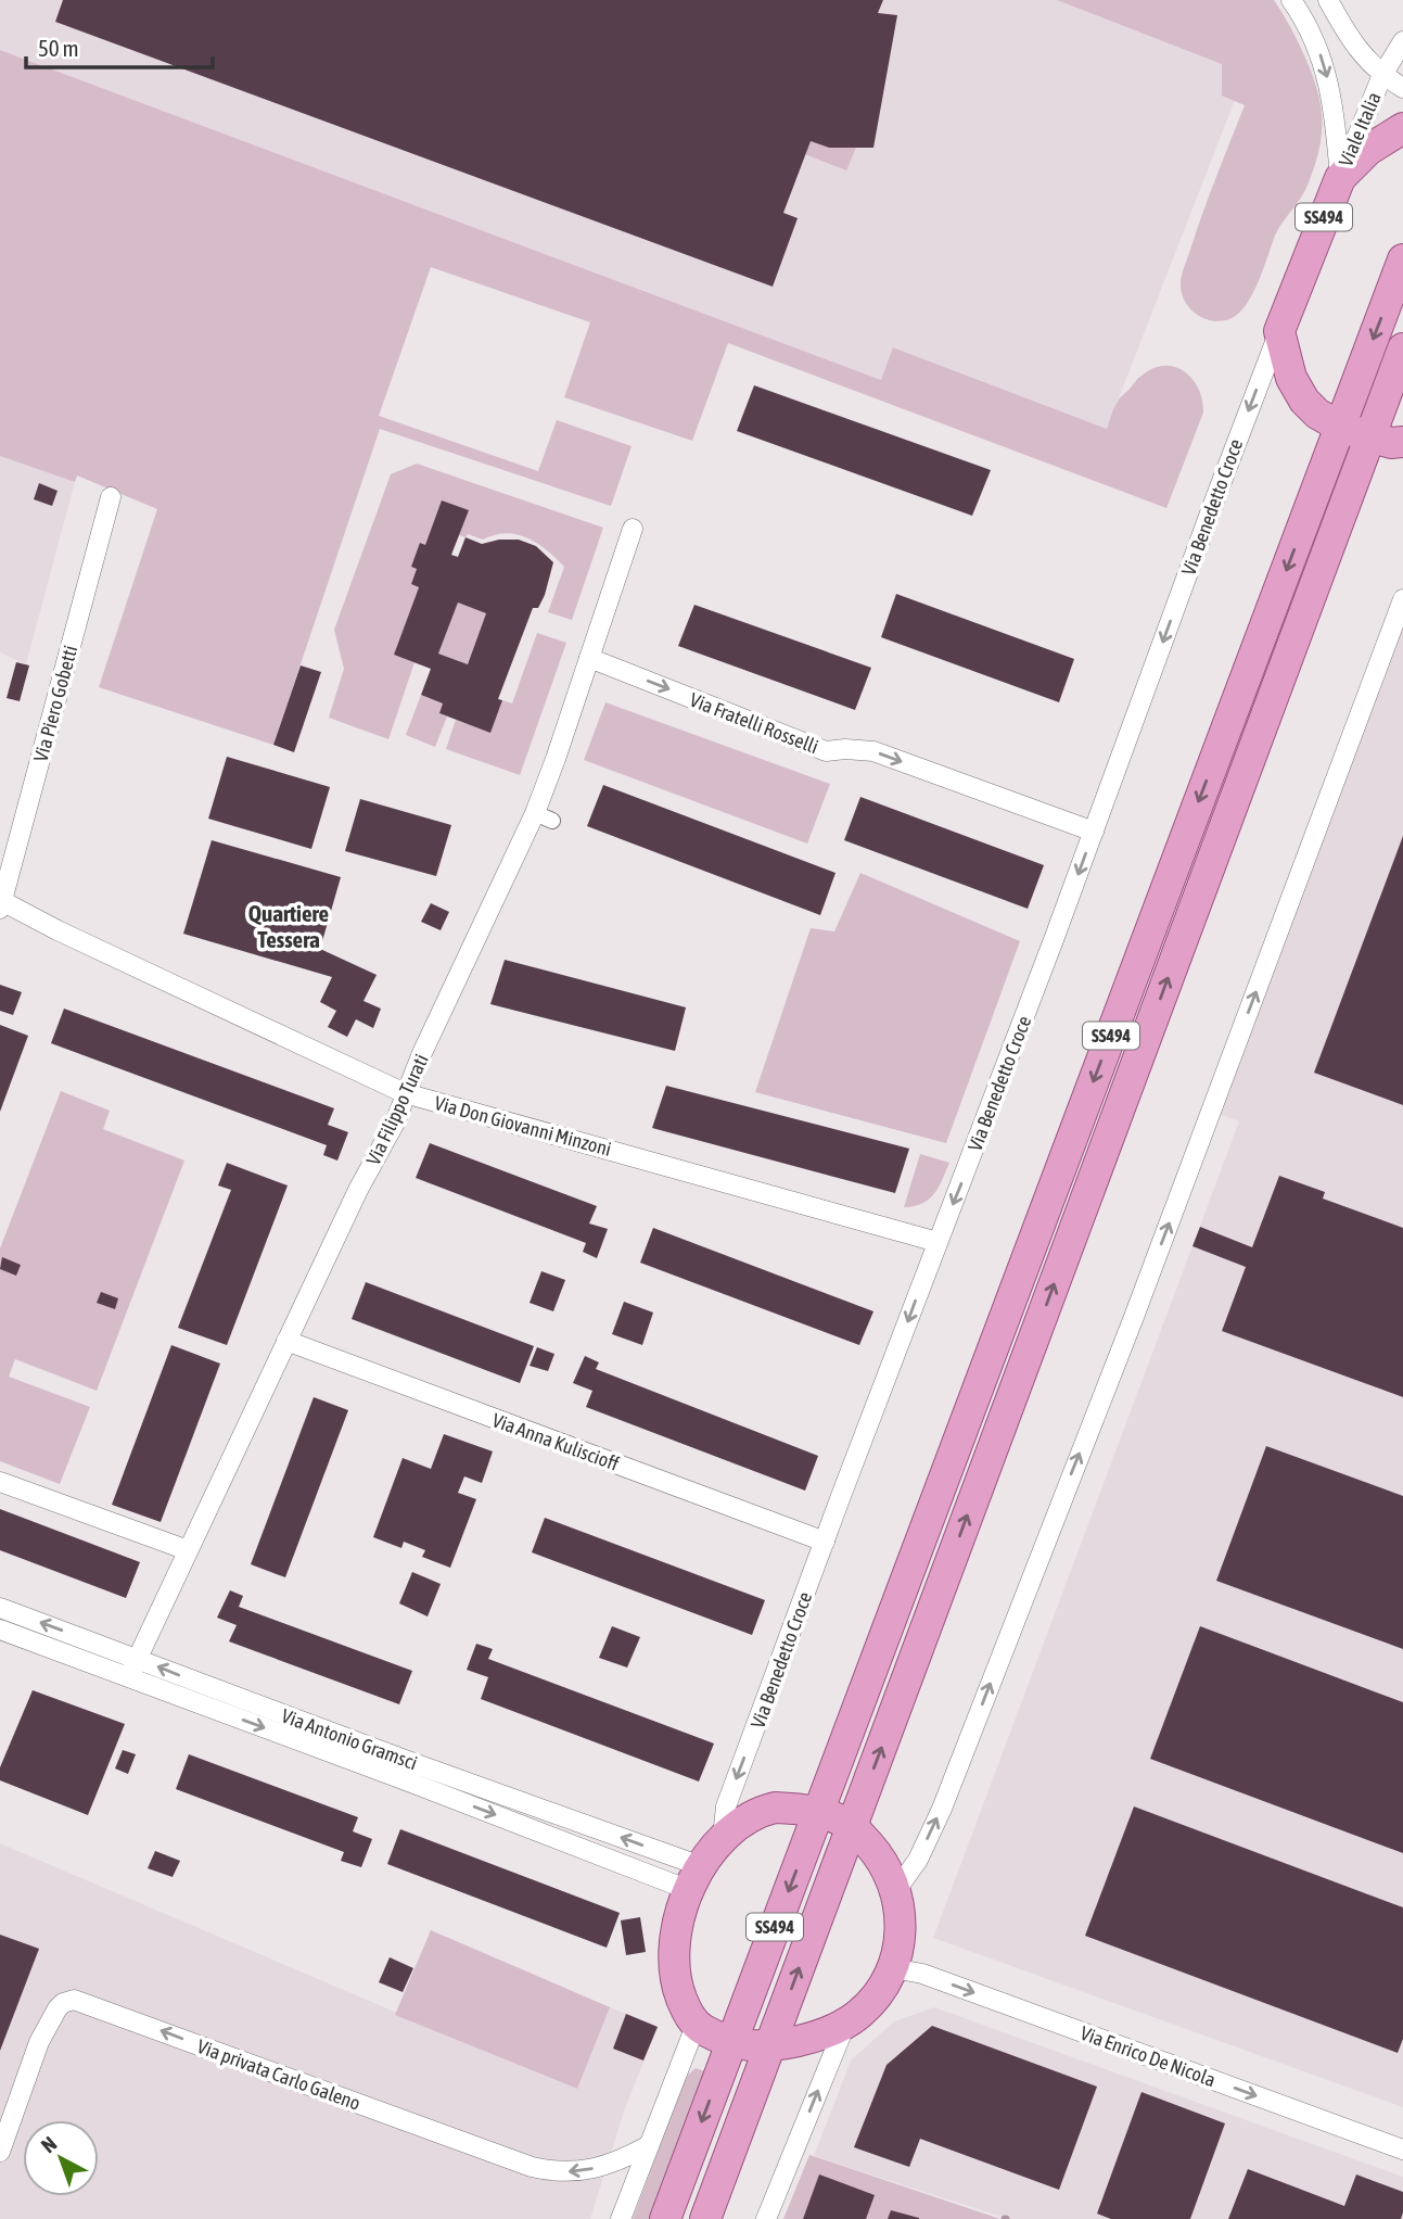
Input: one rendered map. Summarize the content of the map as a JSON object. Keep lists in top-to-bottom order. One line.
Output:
{"streets":{"main road":["SS494","Via Benedetto Croce"],"street":["Viale Italia","Via Piero Gobetti","Via Fratelli Rosselli","Via Filippo Turati","Via Don Giovanni Minzoni","Via Anna Kuliscioff","Via Antonio Gramsci","Via Enrico De Nicola","Via privata Carlo Galeno"]},"crossings":[["Viale Italia","Via Benedetto Croce"],["Via Benedetto Croce","Via Fratelli Rosselli"],["Via Benedetto Croce","Via Don Giovanni Minzoni"],["Via Benedetto Croce","Via Anna Kuliscioff"],["Via Piero Gobetti","Via Don Giovanni Minzoni"],["Via Fratelli Rosselli","Via Filippo Turati"],["Via Filippo Turati","Via Don Giovanni Minzoni"],["Via Filippo Turati","Via Anna Kuliscioff"],["Via Filippo Turati","Via Antonio Gramsci"]],"one_way":["Via Fratelli Rosselli","Via Enrico De Nicola","Via privata Carlo Galeno"],"districts":["Quartiere Tessera"],"scale_bar":"50 m","north":"top left"}
